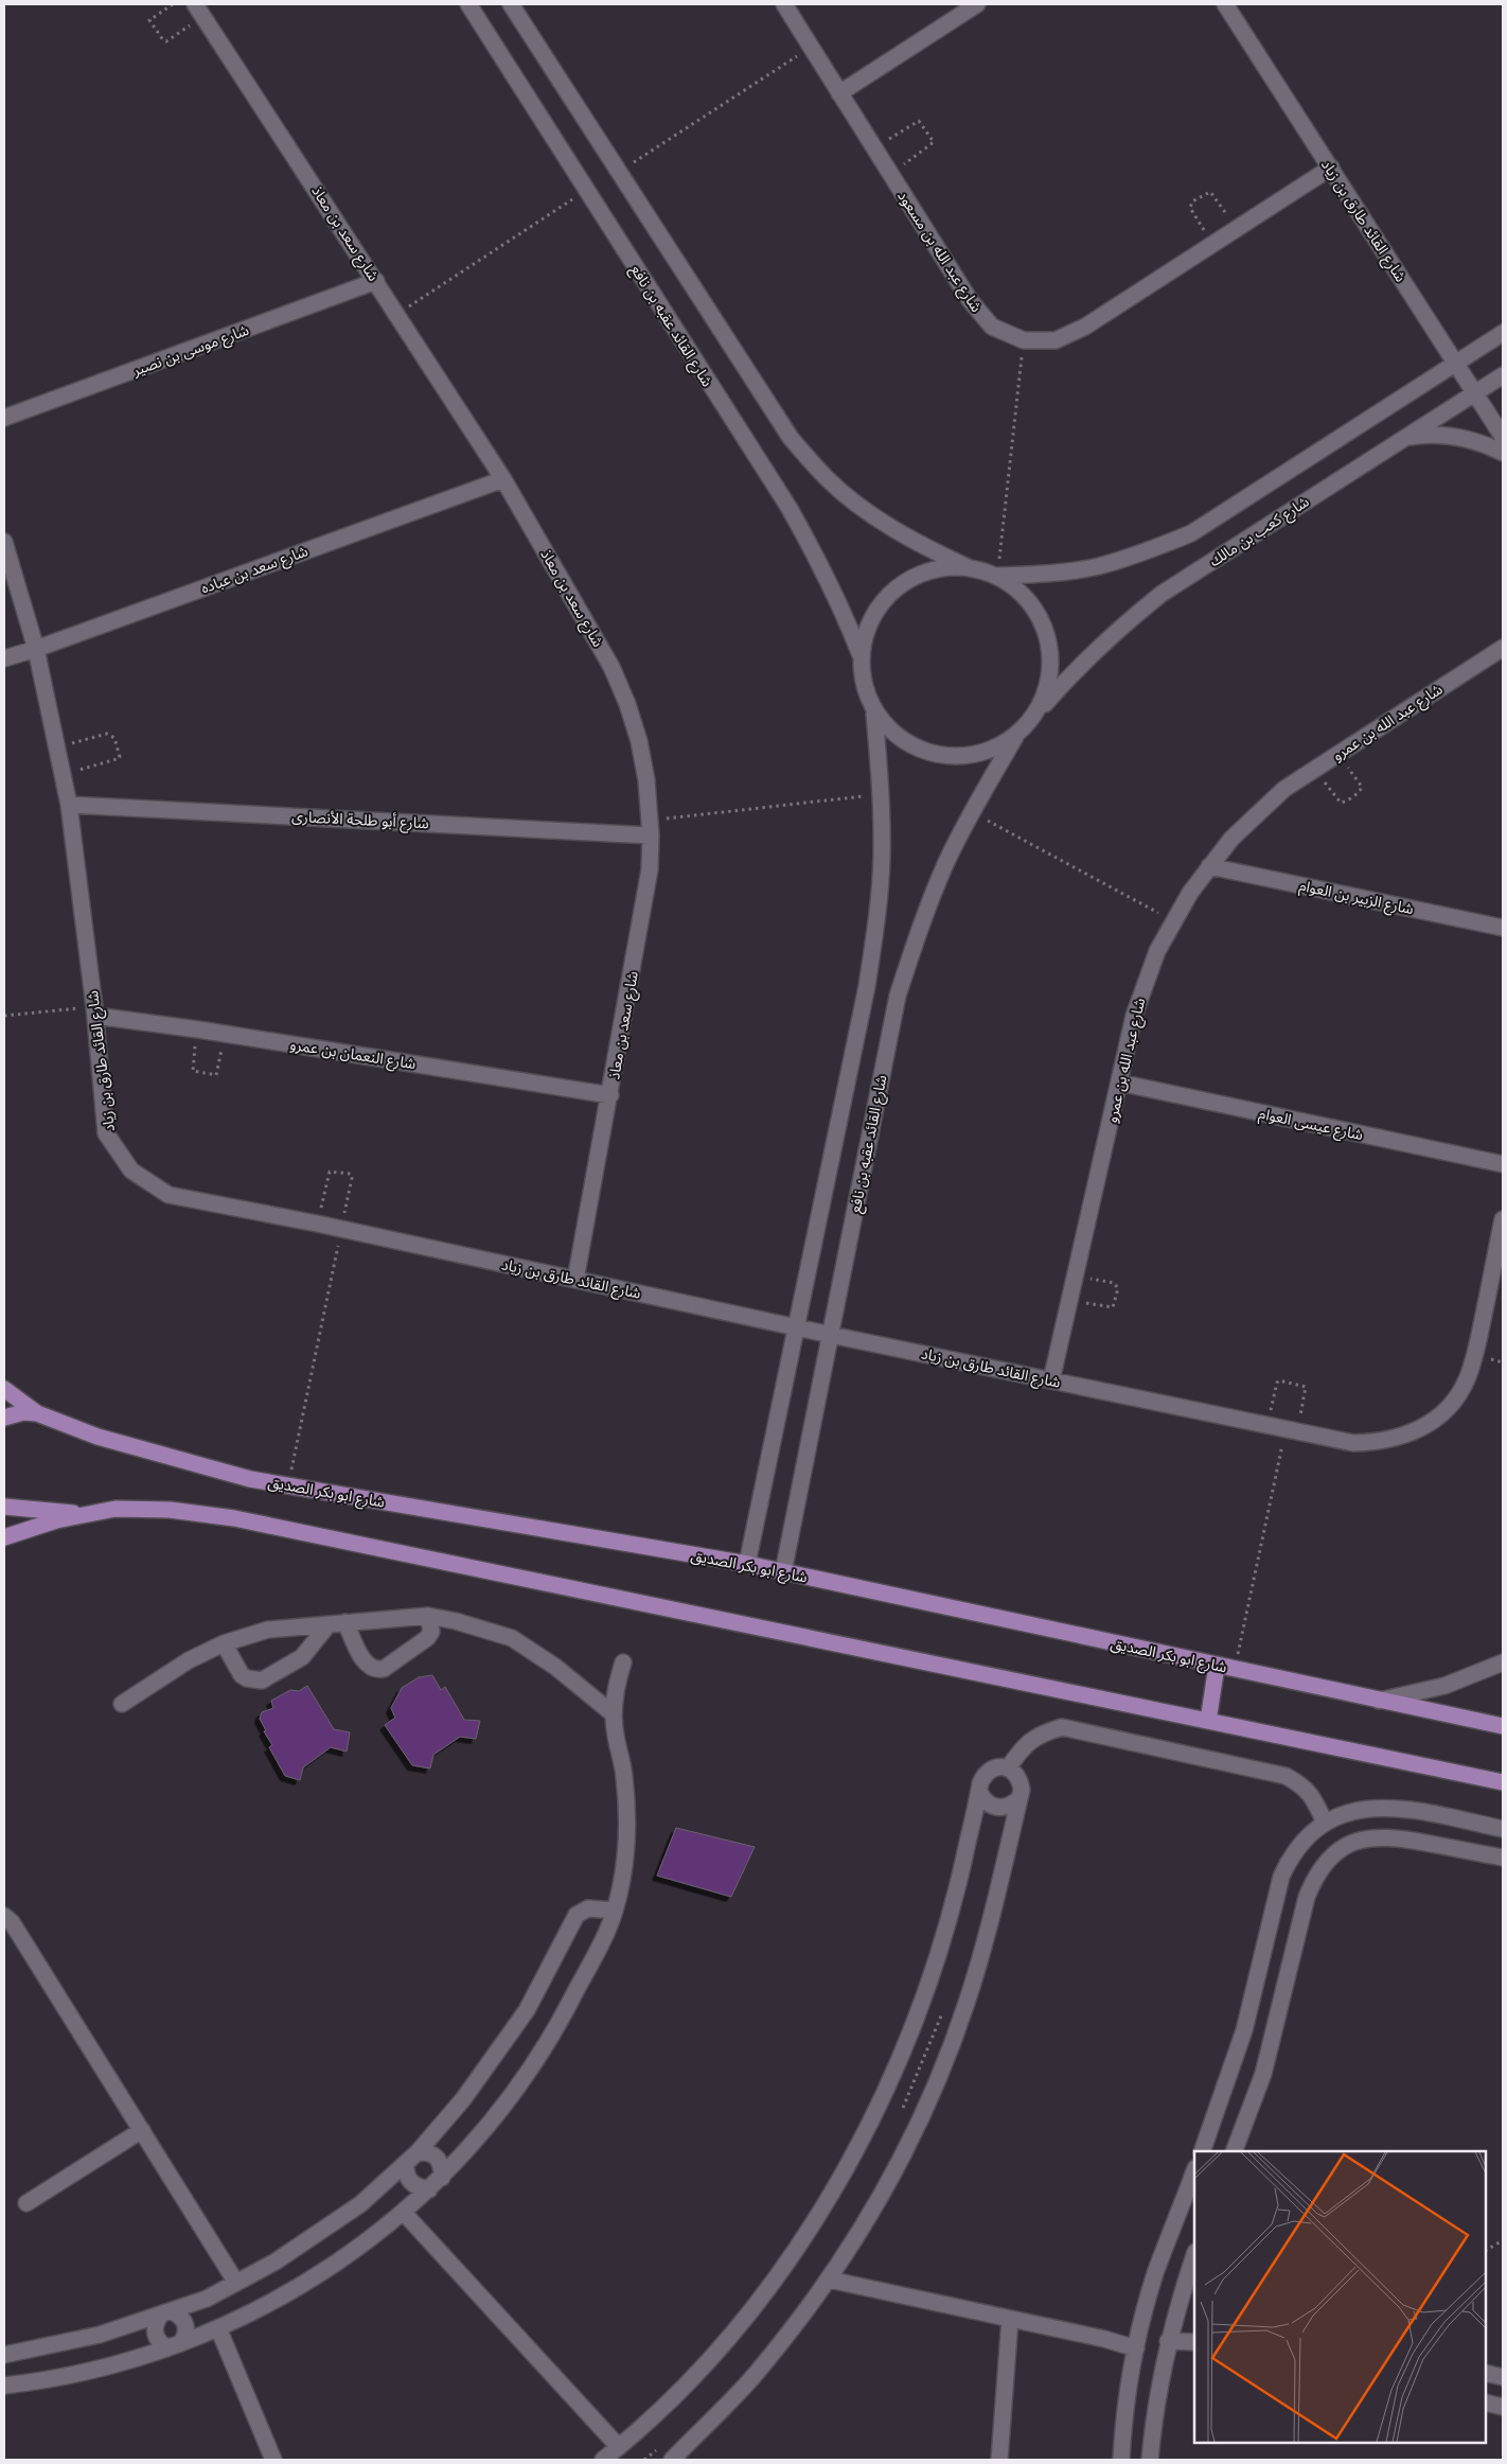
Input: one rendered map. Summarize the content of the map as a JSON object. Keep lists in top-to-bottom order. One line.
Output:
{"streets":{"main road":["شارع ابو بكر الصديق"],"street":["شارع القائد طارق بن زياد","شارع سعد بن معاذ","شارع عبد الله بن مسعود","شارع القائد عقبه بن نافع","شارع موسى بن نصير","شارع كعب بن مالك","شارع سعد بن عباده","شارع عبد الله بن عمرو","شارع أبو طلحة الأنصارى","شارع الزبير بن العوام","شارع النعمان بن عمرو","شارع عيسى العوام"]},"crossings":[["شارع القائد طارق بن زياد","شارع سعد بن معاذ"],["شارع القائد طارق بن زياد","شارع عبد الله بن مسعود"],["شارع القائد طارق بن زياد","شارع القائد عقبه بن نافع"],["شارع القائد طارق بن زياد","شارع كعب بن مالك"],["شارع القائد طارق بن زياد","شارع سعد بن عباده"],["شارع القائد طارق بن زياد","شارع عبد الله بن عمرو"],["شارع القائد طارق بن زياد","شارع أبو طلحة الأنصارى"],["شارع القائد طارق بن زياد","شارع النعمان بن عمرو"],["شارع سعد بن معاذ","شارع موسى بن نصير"],["شارع سعد بن معاذ","شارع سعد بن عباده"],["شارع سعد بن معاذ","شارع أبو طلحة الأنصارى"],["شارع سعد بن معاذ","شارع النعمان بن عمرو"],["شارع القائد عقبه بن نافع","شارع كعب بن مالك"],["شارع القائد عقبه بن نافع","شارع ابو بكر الصديق"],["شارع عبد الله بن عمرو","شارع الزبير بن العوام"],["شارع عبد الله بن عمرو","شارع عيسى العوام"]]}
